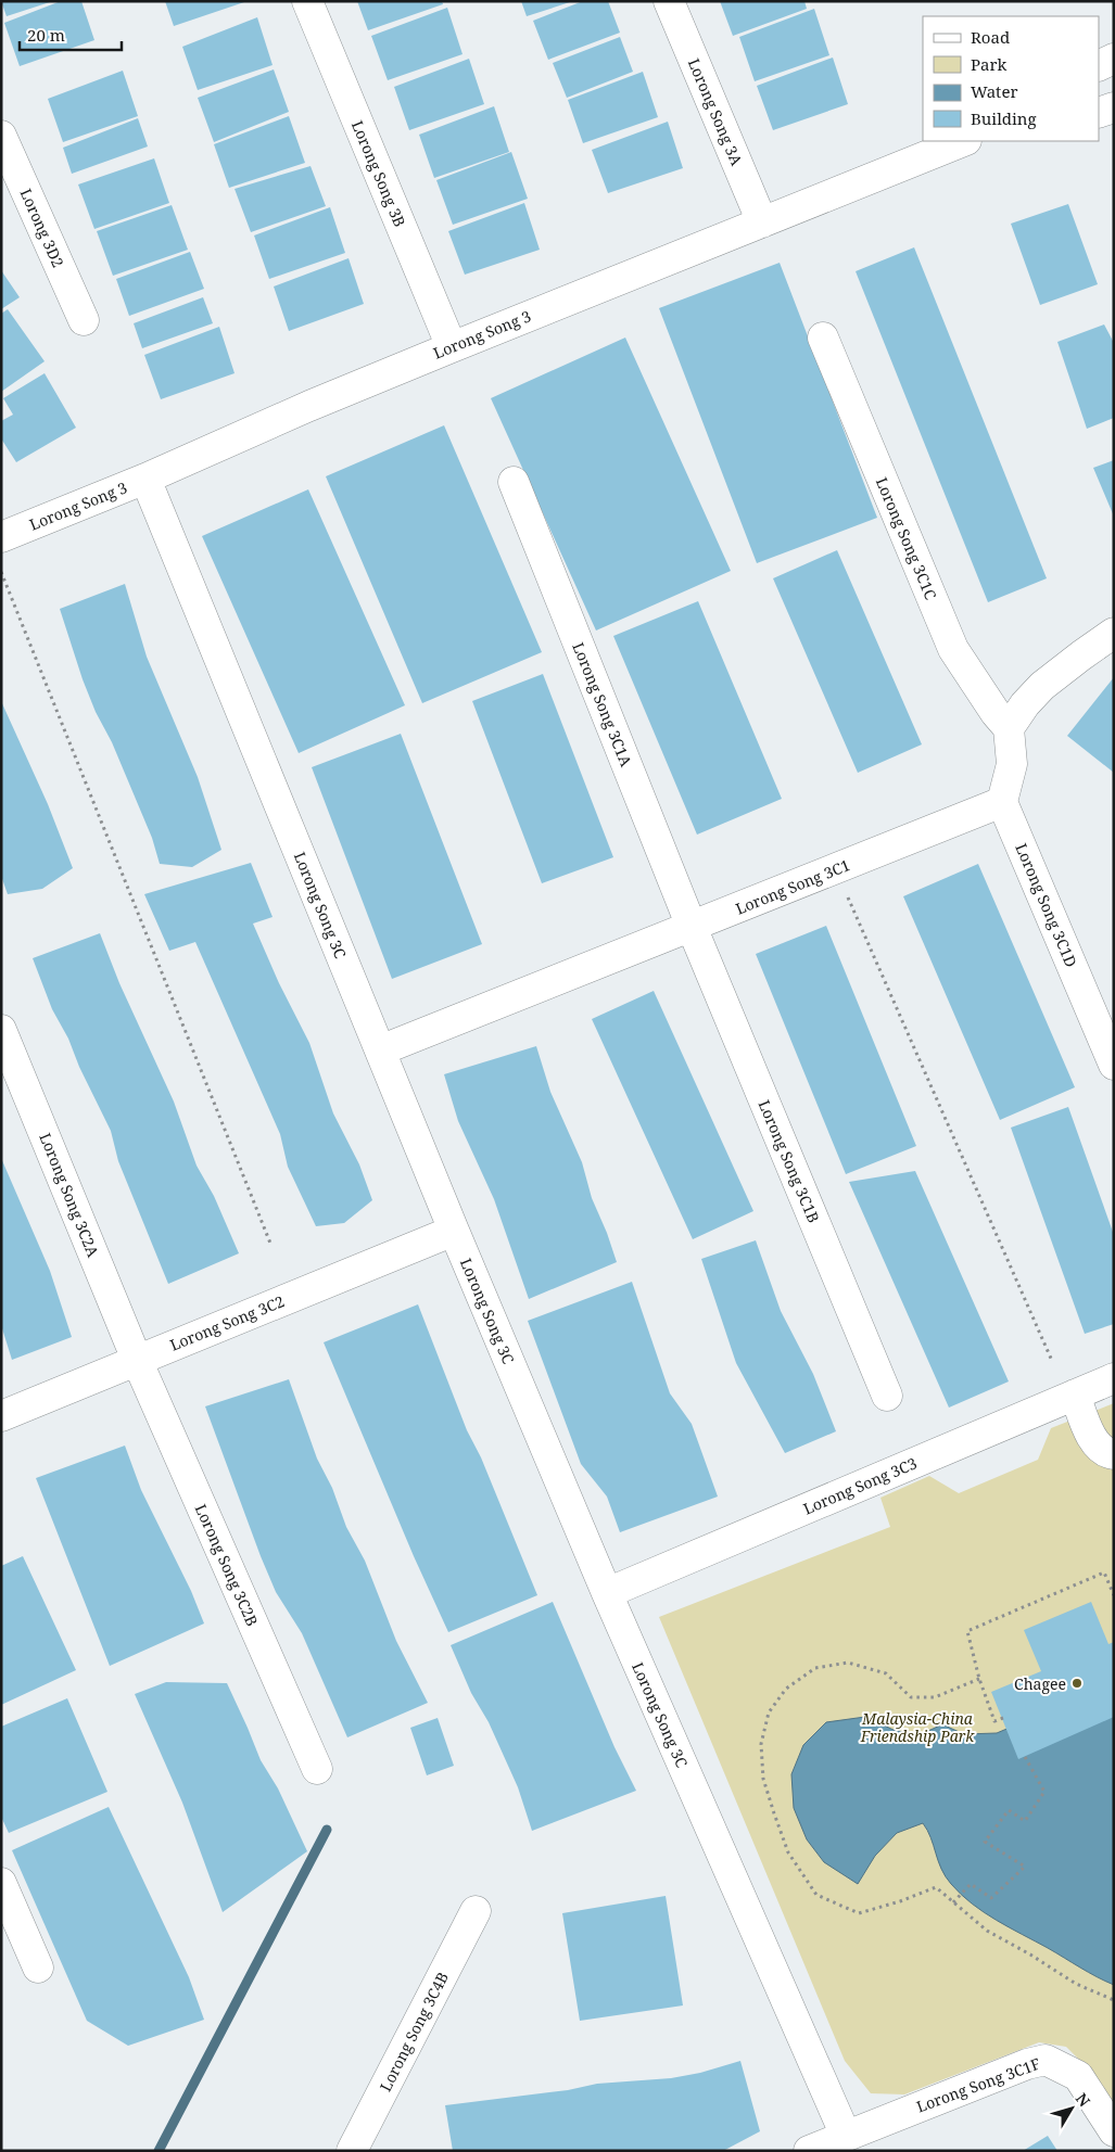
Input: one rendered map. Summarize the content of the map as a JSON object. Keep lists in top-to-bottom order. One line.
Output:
{"streets":{"street":["Lorong Song 3A","Lorong Song 3B","Lorong 3D2","Lorong Song 3","Lorong Song 3C1C","Lorong Song 3C1A","Lorong Song 3C1","Lorong Song 3C","Lorong Song 3C1D","Lorong Song 3C1B","Lorong Song 3C2A","Lorong Song 3C2","Lorong Song 3C3","Lorong Song 3C2B","Lorong Song 3C4B","Lorong Song 3C1F"]},"crossings":[["Lorong Song 3A","Lorong Song 3"],["Lorong Song 3B","Lorong Song 3"],["Lorong Song 3","Lorong Song 3C"],["Lorong Song 3C1A","Lorong Song 3C1"],["Lorong Song 3C1A","Lorong Song 3C1B"],["Lorong Song 3C1","Lorong Song 3C"],["Lorong Song 3C1","Lorong Song 3C1D"],["Lorong Song 3C1","Lorong Song 3C1B"],["Lorong Song 3C","Lorong Song 3C2"],["Lorong Song 3C","Lorong Song 3C3"],["Lorong Song 3C","Lorong Song 3C1F"],["Lorong Song 3C2A","Lorong Song 3C2"],["Lorong Song 3C2A","Lorong Song 3C2B"],["Lorong Song 3C2","Lorong Song 3C2B"]],"parks":["Malaysia-China Friendship Park"],"places":["Chagee"],"legend":["Road","Park","Water","Building"],"scale_bar":"20 m","north":"top right"}
